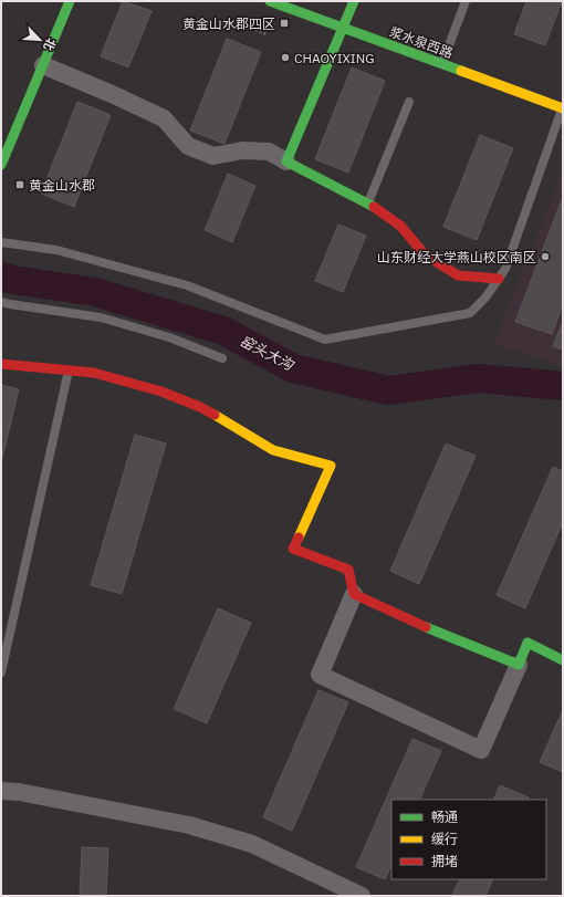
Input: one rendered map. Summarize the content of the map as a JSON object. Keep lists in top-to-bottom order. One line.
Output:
{"streets":{"street":["浆水泉西路"]},"water":["窑头大沟"],"places":{"transit":["黄金山水郡四区","黄金山水郡"],"other":["CHAOYIXING","山东财经大学燕山校区南区"]},"legend":["畅通","缓行","拥堵"],"north":"bottom right"}
